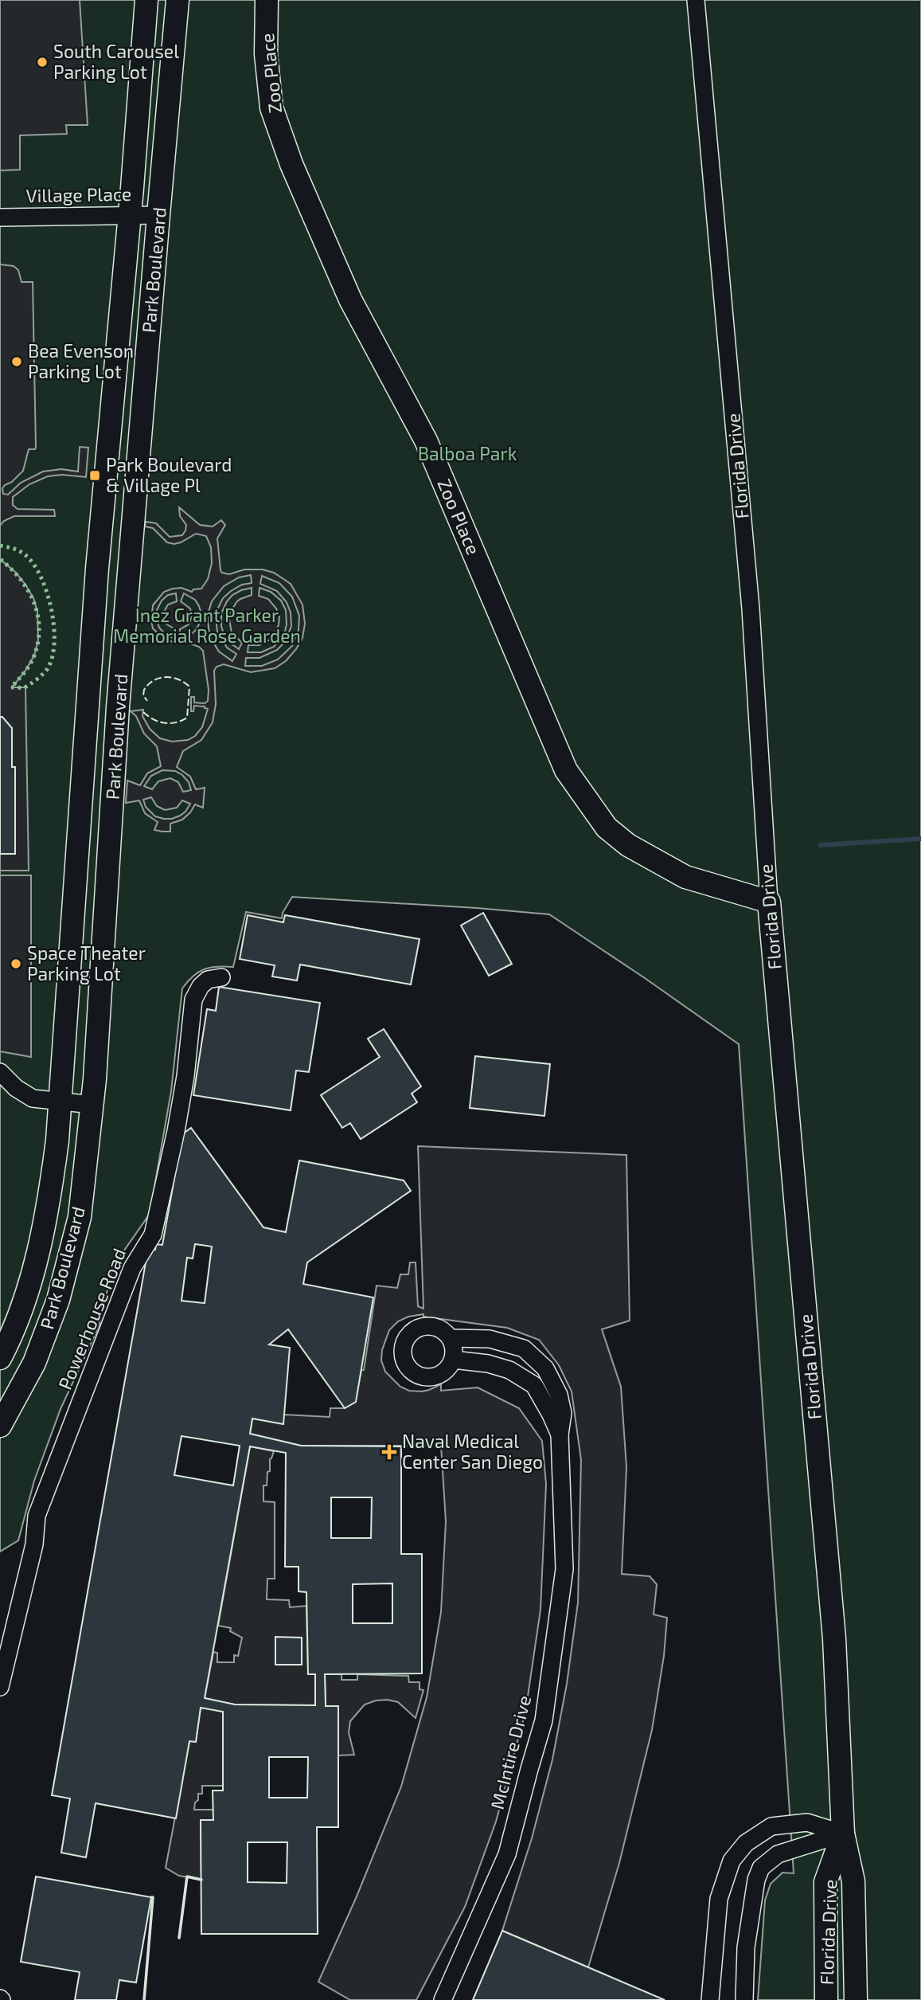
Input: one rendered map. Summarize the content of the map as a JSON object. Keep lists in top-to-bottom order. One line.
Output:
{"streets":{"main road":["Zoo Place","Park Boulevard","Florida Drive"],"street":["Village Place","Powerhouse Road","McIntire Drive"]},"crossings":[["Zoo Place","Florida Drive"],["Village Place","Park Boulevard"]],"parks":["Balboa Park","Inez Grant Parker Memorial Rose Garden"],"places":{"other":["South Carousel Parking Lot","Bea Evenson Parking Lot","Space Theater Parking Lot"],"transit":["Park Boulevard & Village Pl"],"health":["Naval Medical Center San Diego"]}}
